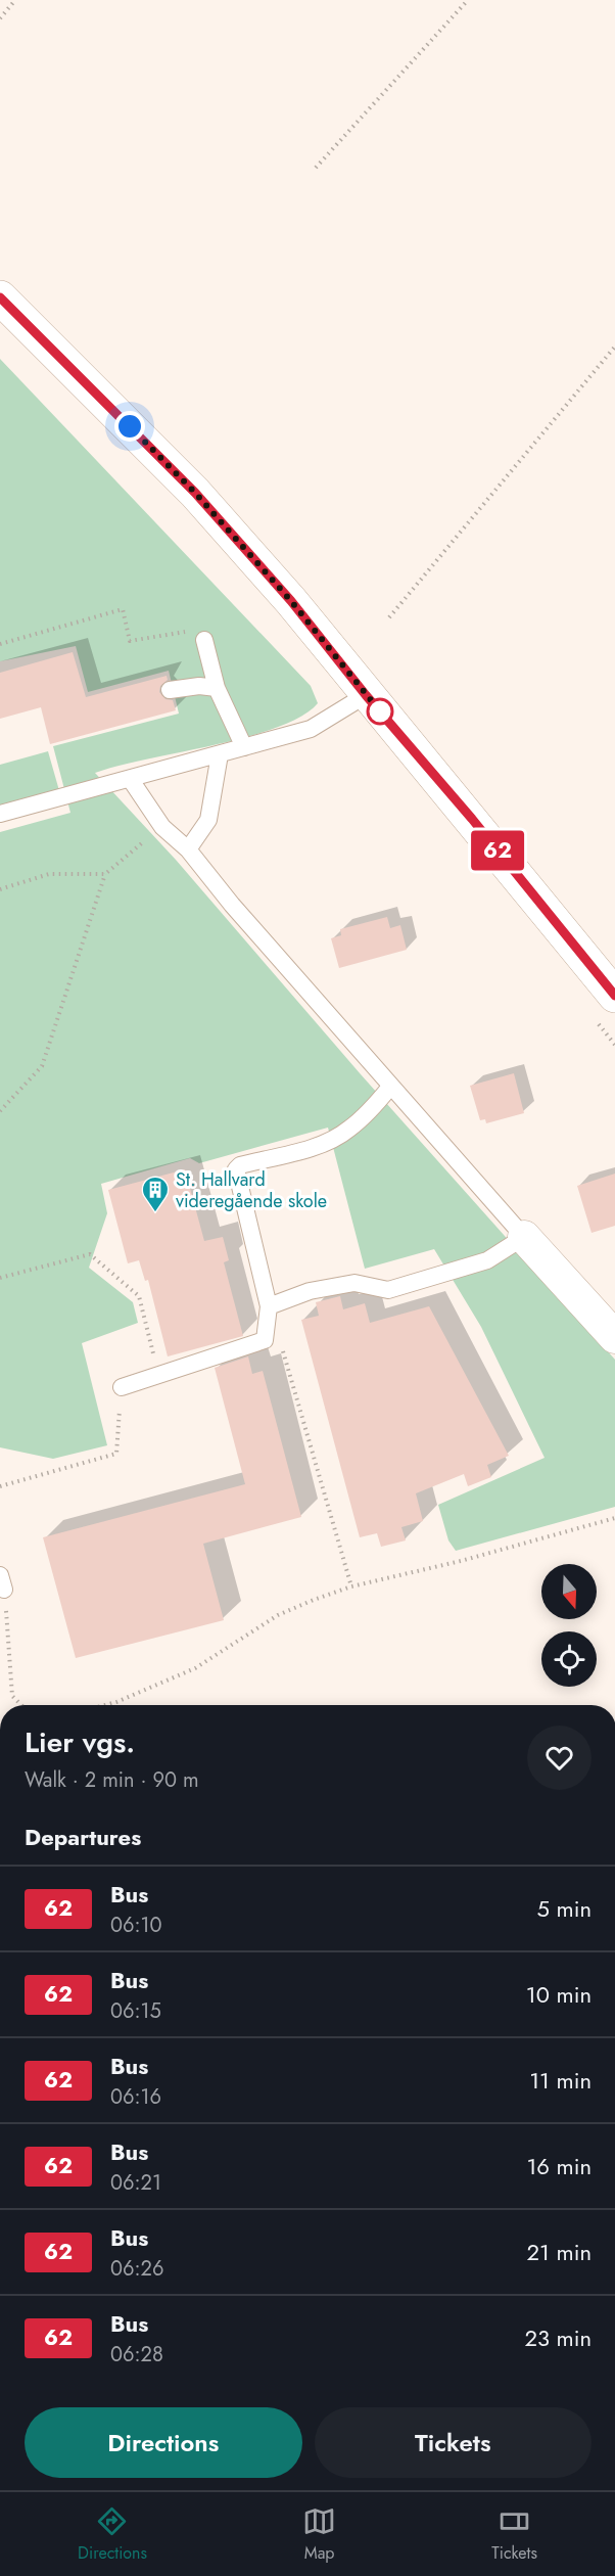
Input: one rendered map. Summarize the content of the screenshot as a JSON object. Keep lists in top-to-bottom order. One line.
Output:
{"places":{"building":["St. Hallvard videregående skole"]},"lines":["bus line 62"],"north":"bottom","page":{"on_map":"62","heading":[["Lier vgs.","Walk · 2 min · 90 m"],"Departures"],"list":[{"mark":"62","name":"Bus","note":"06:10","value":"5 min"},{"mark":"62","name":"Bus","note":"06:15","value":"10 min"},{"mark":"62","name":"Bus","note":"06:16","value":"11 min"},{"mark":"62","name":"Bus","note":"06:21","value":"16 min"},{"mark":"62","name":"Bus","note":"06:26","value":"21 min"},{"mark":"62","name":"Bus","note":"06:28","value":"23 min"}],"buttons":["Directions","Tickets"],"tabs":["Directions","Map","Tickets"]}}
